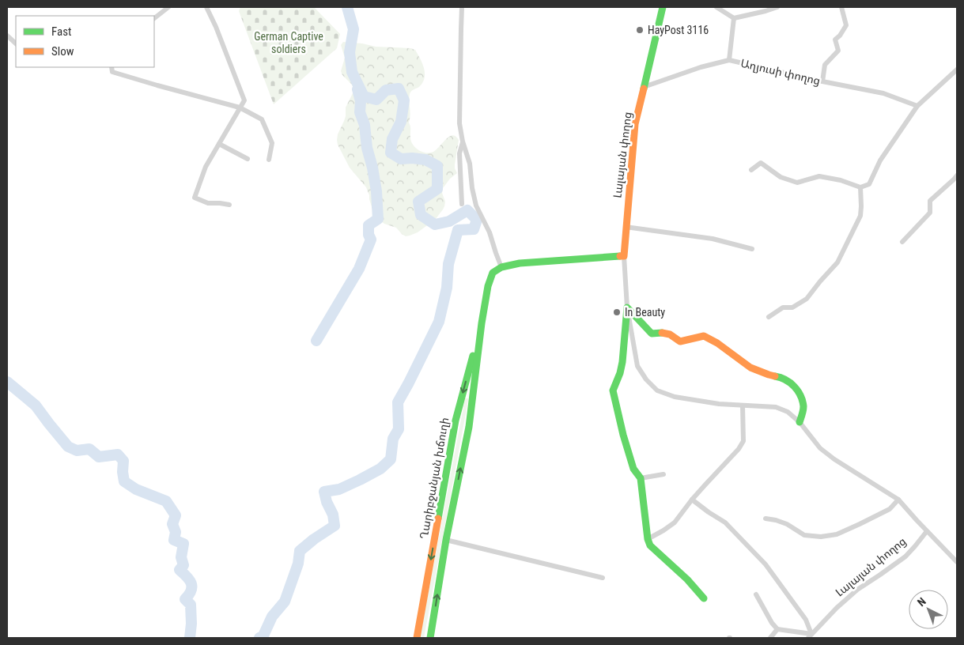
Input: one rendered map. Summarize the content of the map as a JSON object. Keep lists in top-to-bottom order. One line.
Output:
{"streets":{"main road":["Լալայան փողոց","Ղարիբջանյան խճուղի"],"street":["Աղյուսի փողոց"]},"crossings":[["Աղյուսի փողոց","Լալայան փողոց"]],"parks":["German Captive soldiers"],"places":["HayPost 3116","In Beauty"],"legend":["Fast","Slow"],"north":"top left"}
